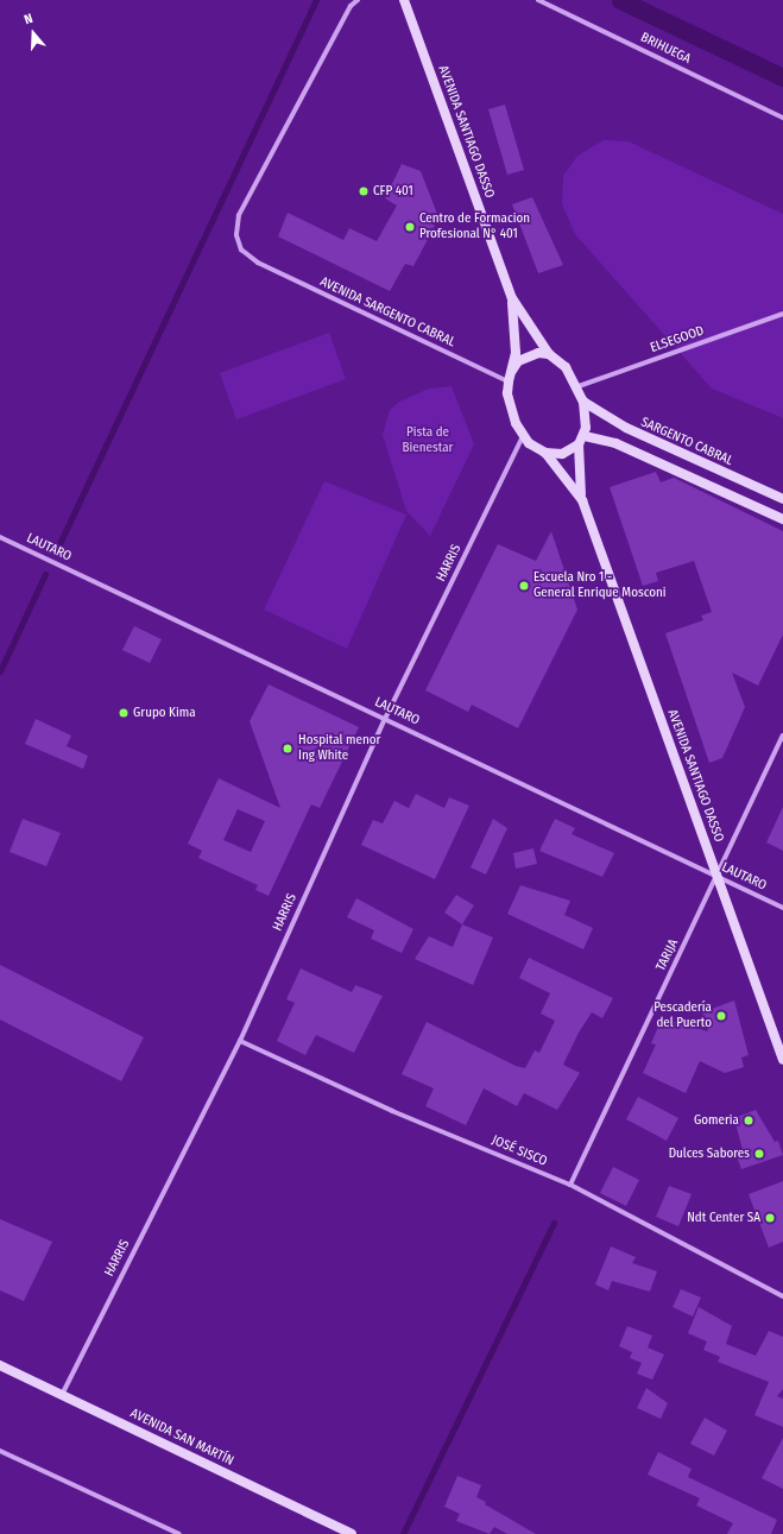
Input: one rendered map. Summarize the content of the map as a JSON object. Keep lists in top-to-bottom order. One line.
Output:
{"streets":{"main road":["AVENIDA SANTIAGO DASSO","SARGENTO CABRAL","AVENIDA SAN MARTÍN"],"street":["BRIHUEGA","AVENIDA SARGENTO CABRAL","ELSEGOOD","LAUTARO","HARRIS","TARIJA","JOSÉ SISCO"]},"crossings":[["AVENIDA SANTIAGO DASSO","AVENIDA SARGENTO CABRAL"],["AVENIDA SANTIAGO DASSO","ELSEGOOD"],["AVENIDA SANTIAGO DASSO","SARGENTO CABRAL"],["AVENIDA SANTIAGO DASSO","LAUTARO"],["AVENIDA SANTIAGO DASSO","HARRIS"],["AVENIDA SANTIAGO DASSO","TARIJA"],["AVENIDA SARGENTO CABRAL","ELSEGOOD"],["AVENIDA SARGENTO CABRAL","SARGENTO CABRAL"],["AVENIDA SARGENTO CABRAL","HARRIS"],["ELSEGOOD","SARGENTO CABRAL"],["ELSEGOOD","HARRIS"],["SARGENTO CABRAL","HARRIS"],["LAUTARO","HARRIS"],["LAUTARO","TARIJA"],["HARRIS","JOSÉ SISCO"],["HARRIS","AVENIDA SAN MARTÍN"],["TARIJA","JOSÉ SISCO"]],"parks":["Pista de Bienestar"],"places":["CFP 401","Centro de Formacion Profesional N° 401","Escuela Nro 1 - General Enrique Mosconi","Grupo Kima","Hospital menor Ing White","Pescadería del Puerto","Gomeria","Dulces Sabores","Ndt Center SA"],"north":"top"}
